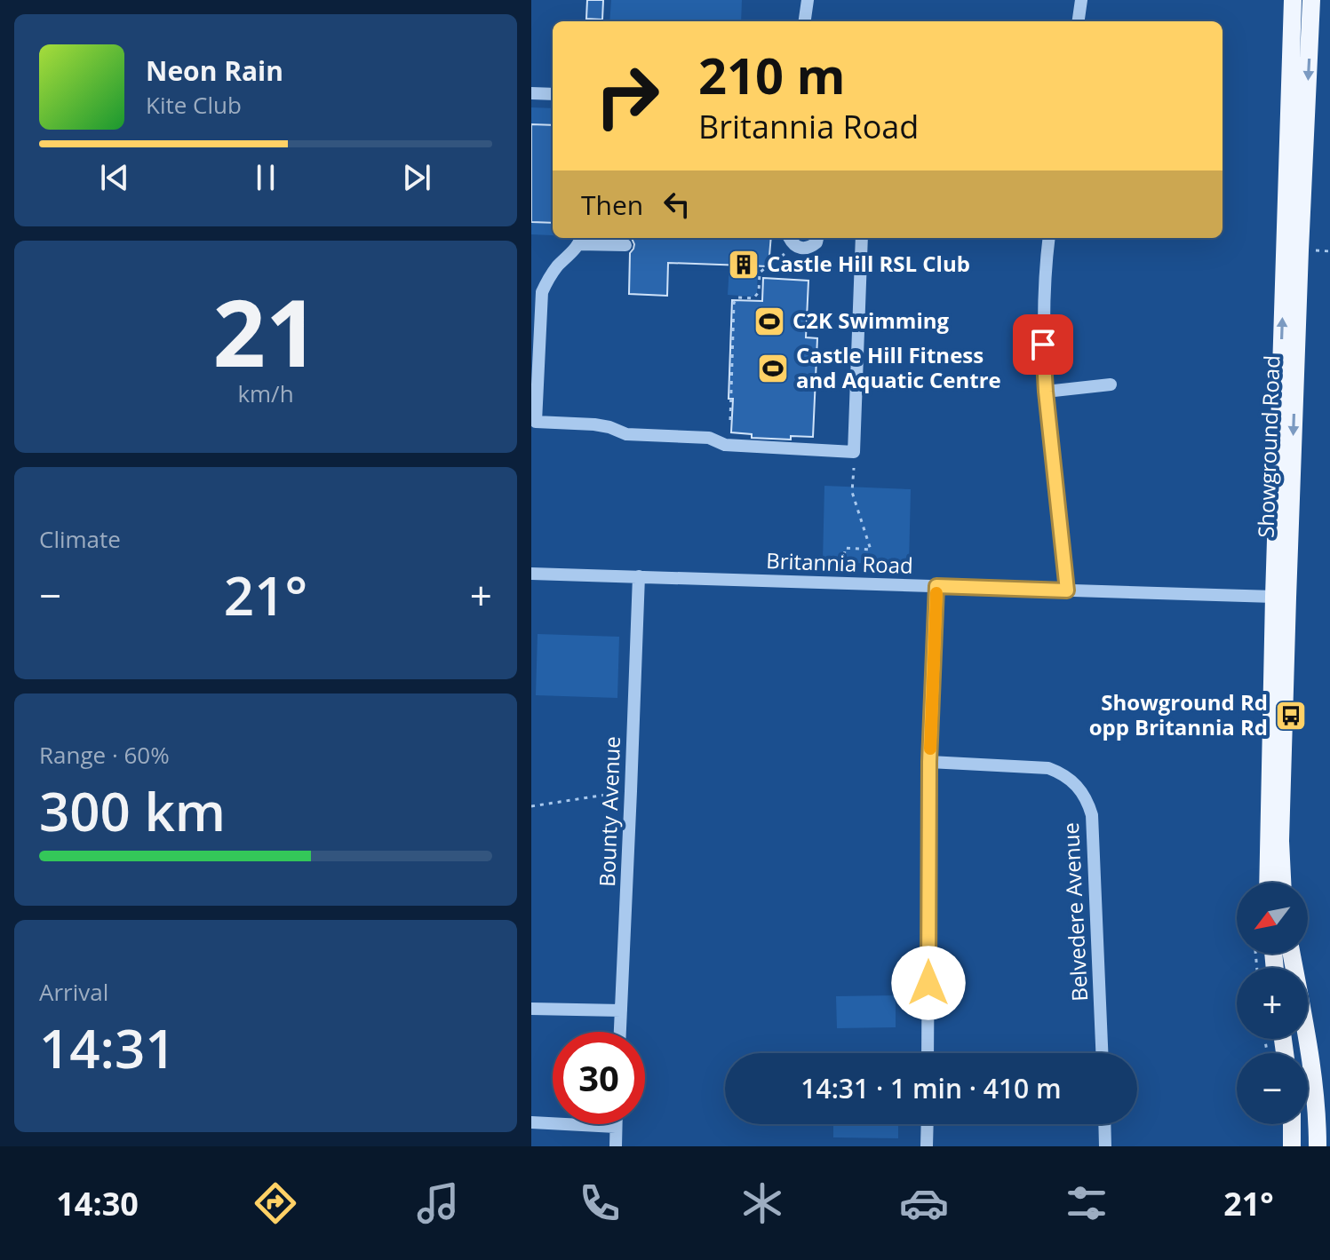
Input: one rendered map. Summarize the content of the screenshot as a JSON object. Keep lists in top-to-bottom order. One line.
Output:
{"streets":{"main road":["Showground Road"],"street":["Britannia Road","Bounty Avenue","Belvedere Avenue"]},"crossings":[["Showground Road","Britannia Road"],["Britannia Road","Bounty Avenue"]],"places":{"building":["Castle Hill RSL Club"],"sports":["C2K Swimming","Castle Hill Fitness and Aquatic Centre"],"bus stop":["Showground Rd opp Britannia Rd"]},"north":"bottom left","page":{"turn":["210 m","Britannia Road"],"song":["Neon Rain","Kite Club"],"then":"Then","tile":[["21","km/h"],"Climate",["Range · 60%","300 km"],["Arrival","14:31"]],"heat":["−","21°","+"],"map_buttons":["+","−"],"limit":"30","trip":"14:31 · 1 min · 410 m","tabs":["14:30","21°"]}}
